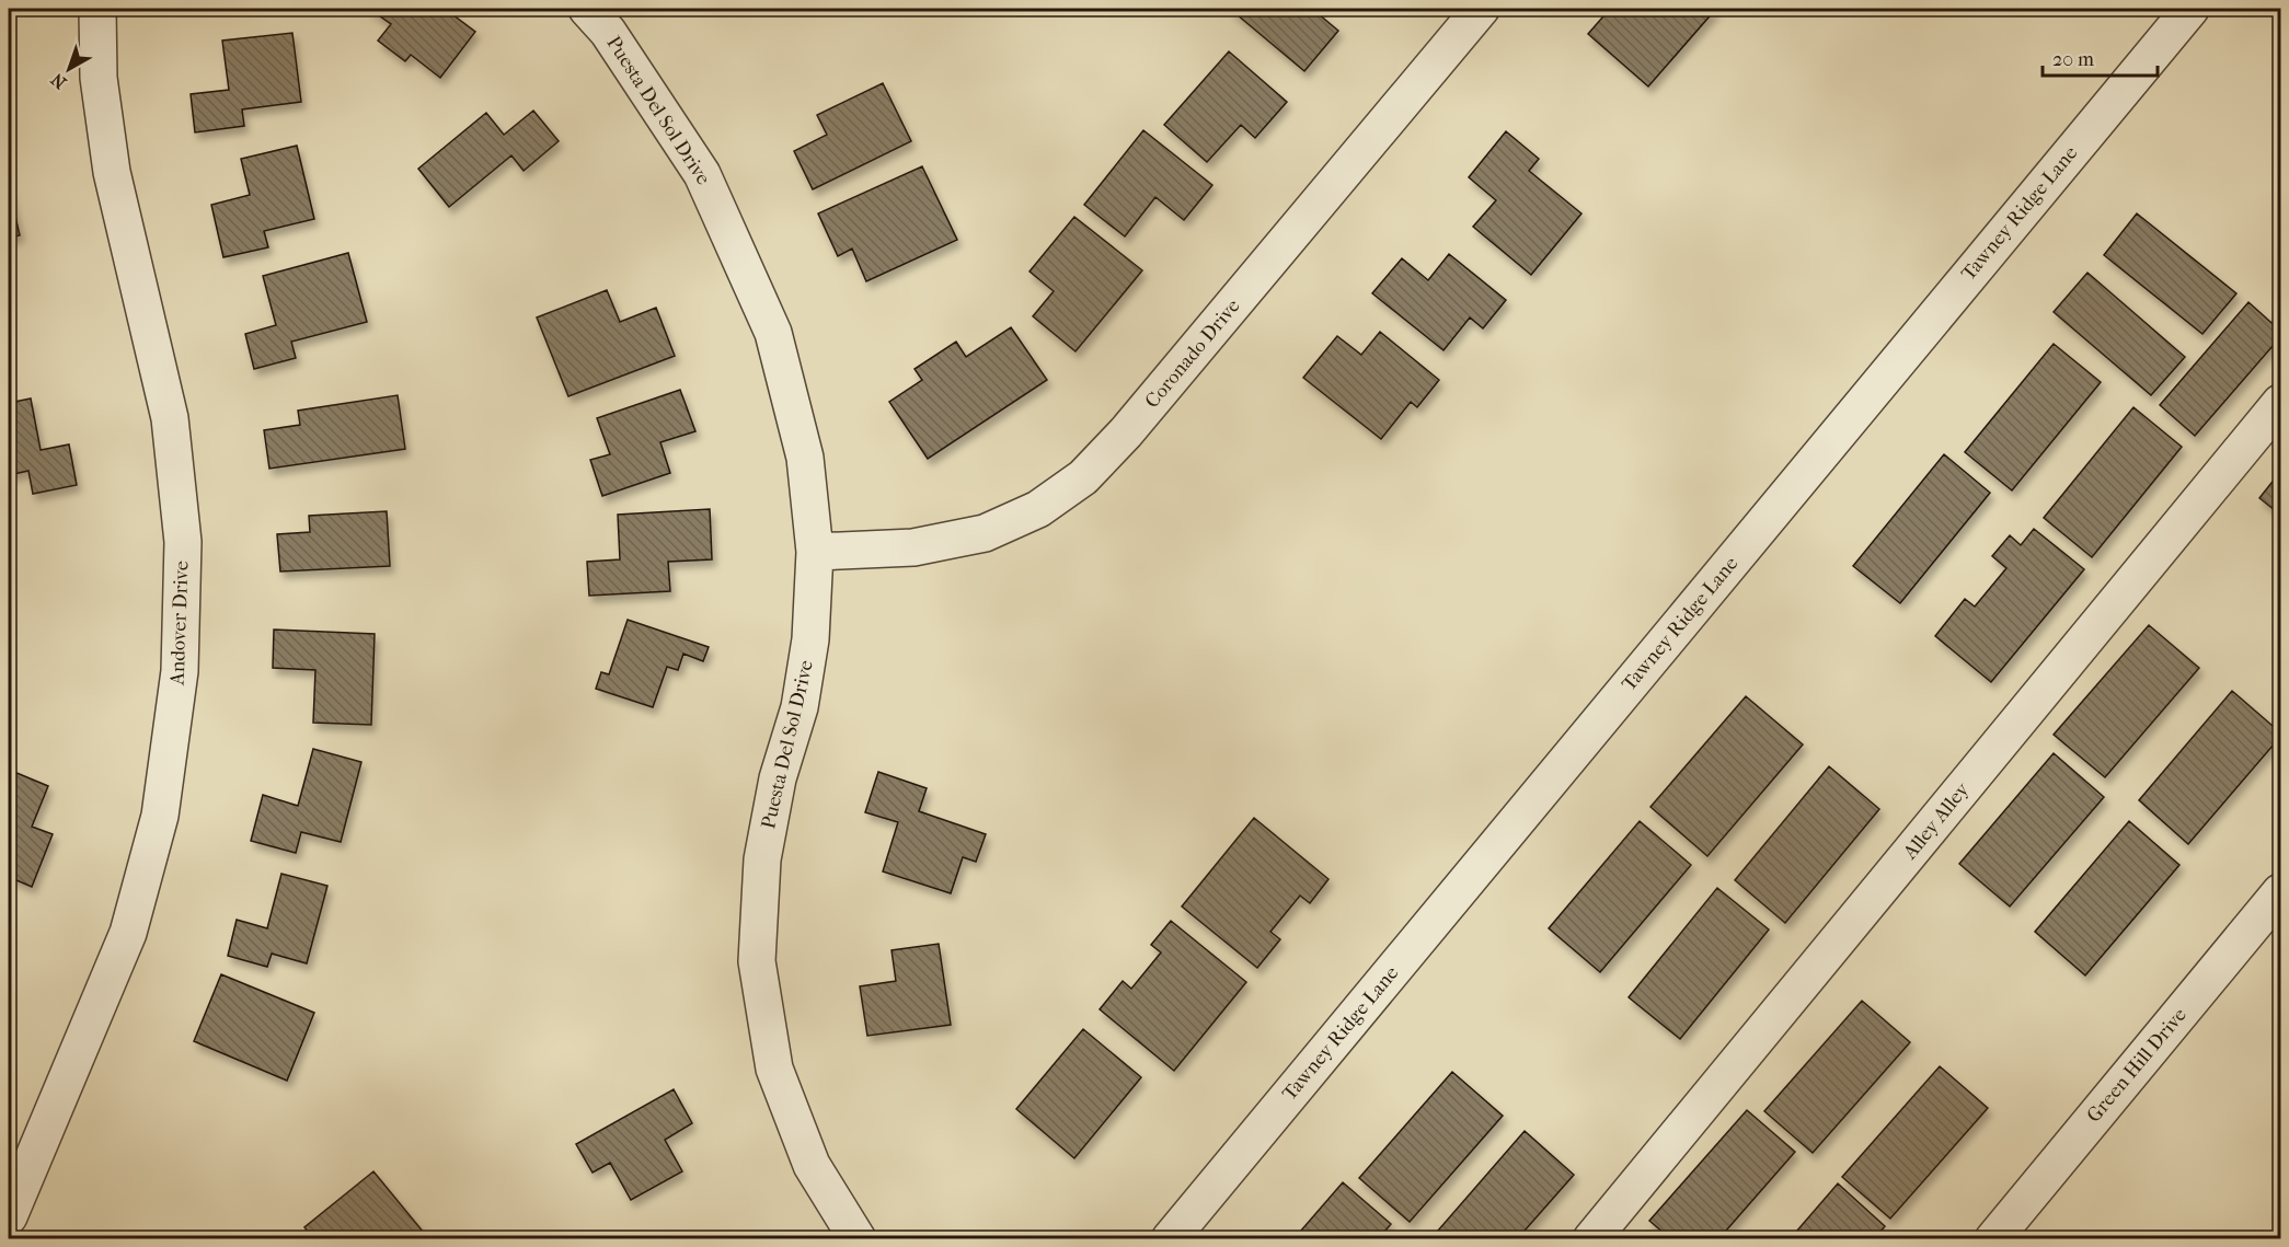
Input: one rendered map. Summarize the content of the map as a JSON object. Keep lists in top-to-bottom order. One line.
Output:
{"streets":{"street":["Puesta Del Sol Drive","Tawney Ridge Lane","Coronado Drive","Andover Drive","Alley Alley","Green Hill Drive"]},"crossings":[["Puesta Del Sol Drive","Coronado Drive"]],"scale_bar":"20 m","north":"bottom left"}
